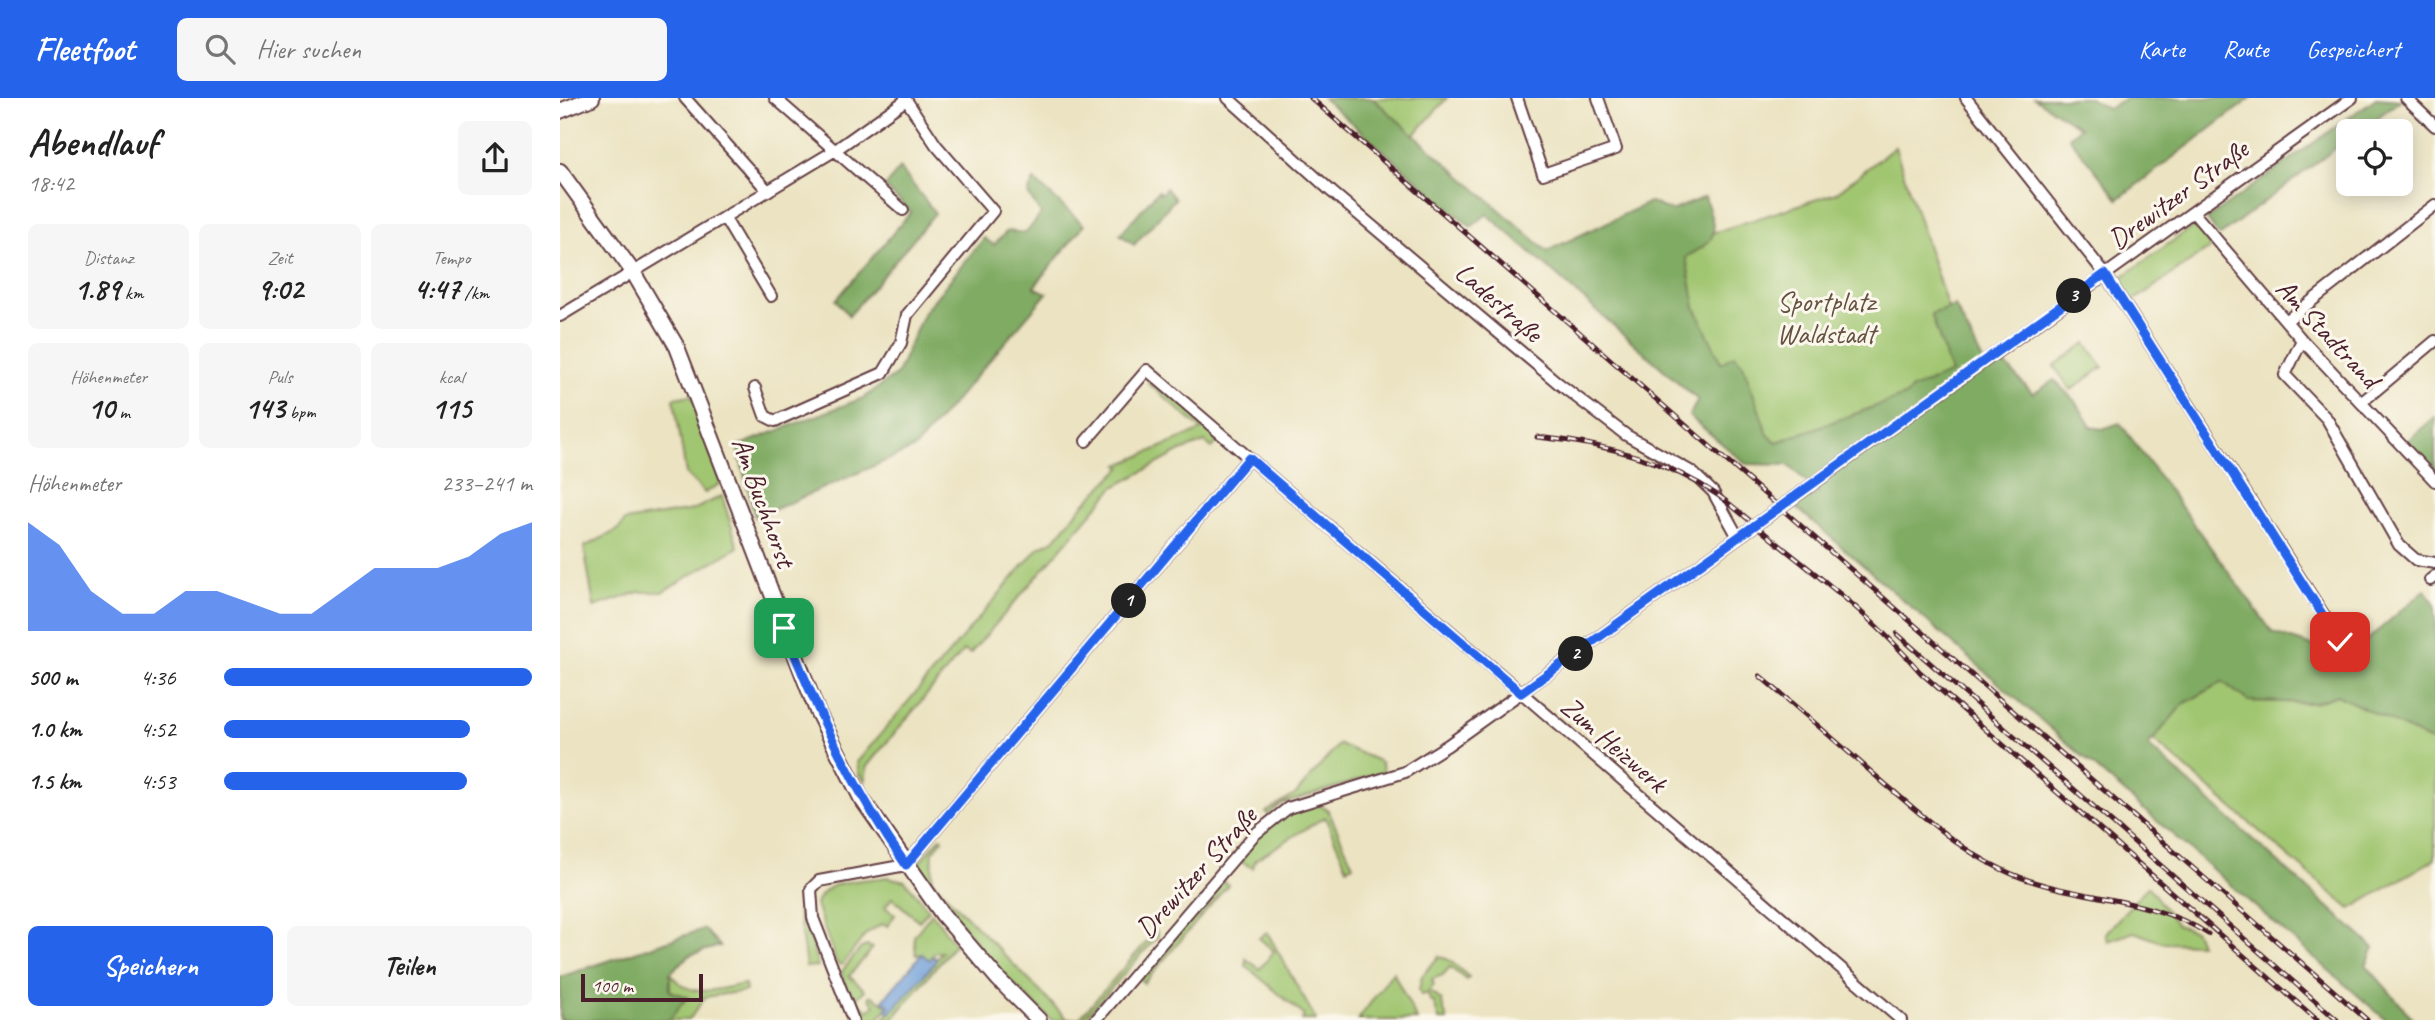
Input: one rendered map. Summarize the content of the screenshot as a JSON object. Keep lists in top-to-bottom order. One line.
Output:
{"streets":{"main road":["Am Buchhorst"],"street":["Drewitzer Straße","Ladestraße","Am Stadtrand","Zum Heizwerk"]},"crossings":[["Drewitzer Straße","Ladestraße"],["Drewitzer Straße","Am Stadtrand"],["Drewitzer Straße","Zum Heizwerk"]],"parks":["Sportplatz Waldstadt"],"scale_bar":"100 m","page":{"header":"Fleetfoot","search":"Hier suchen","nav":["Karte","Route","Gespeichert"],"heading":["Abendlauf","18:42"],"stats":[["Distanz","1.89 km"],["Zeit","9:02"],["Tempo","4:47 /km"],["Höhenmeter","10 m"],["Puls","143 bpm"],["kcal","115"]],"pins":["3","1","2"],"chart":["Höhenmeter","233–241 m"],"list":[{"name":"500 m","note":"4:36"},{"name":"1.0 km","note":"4:52"},{"name":"1.5 km","note":"4:53"}],"buttons":["Speichern","Teilen"],"scale":"100 m"}}
